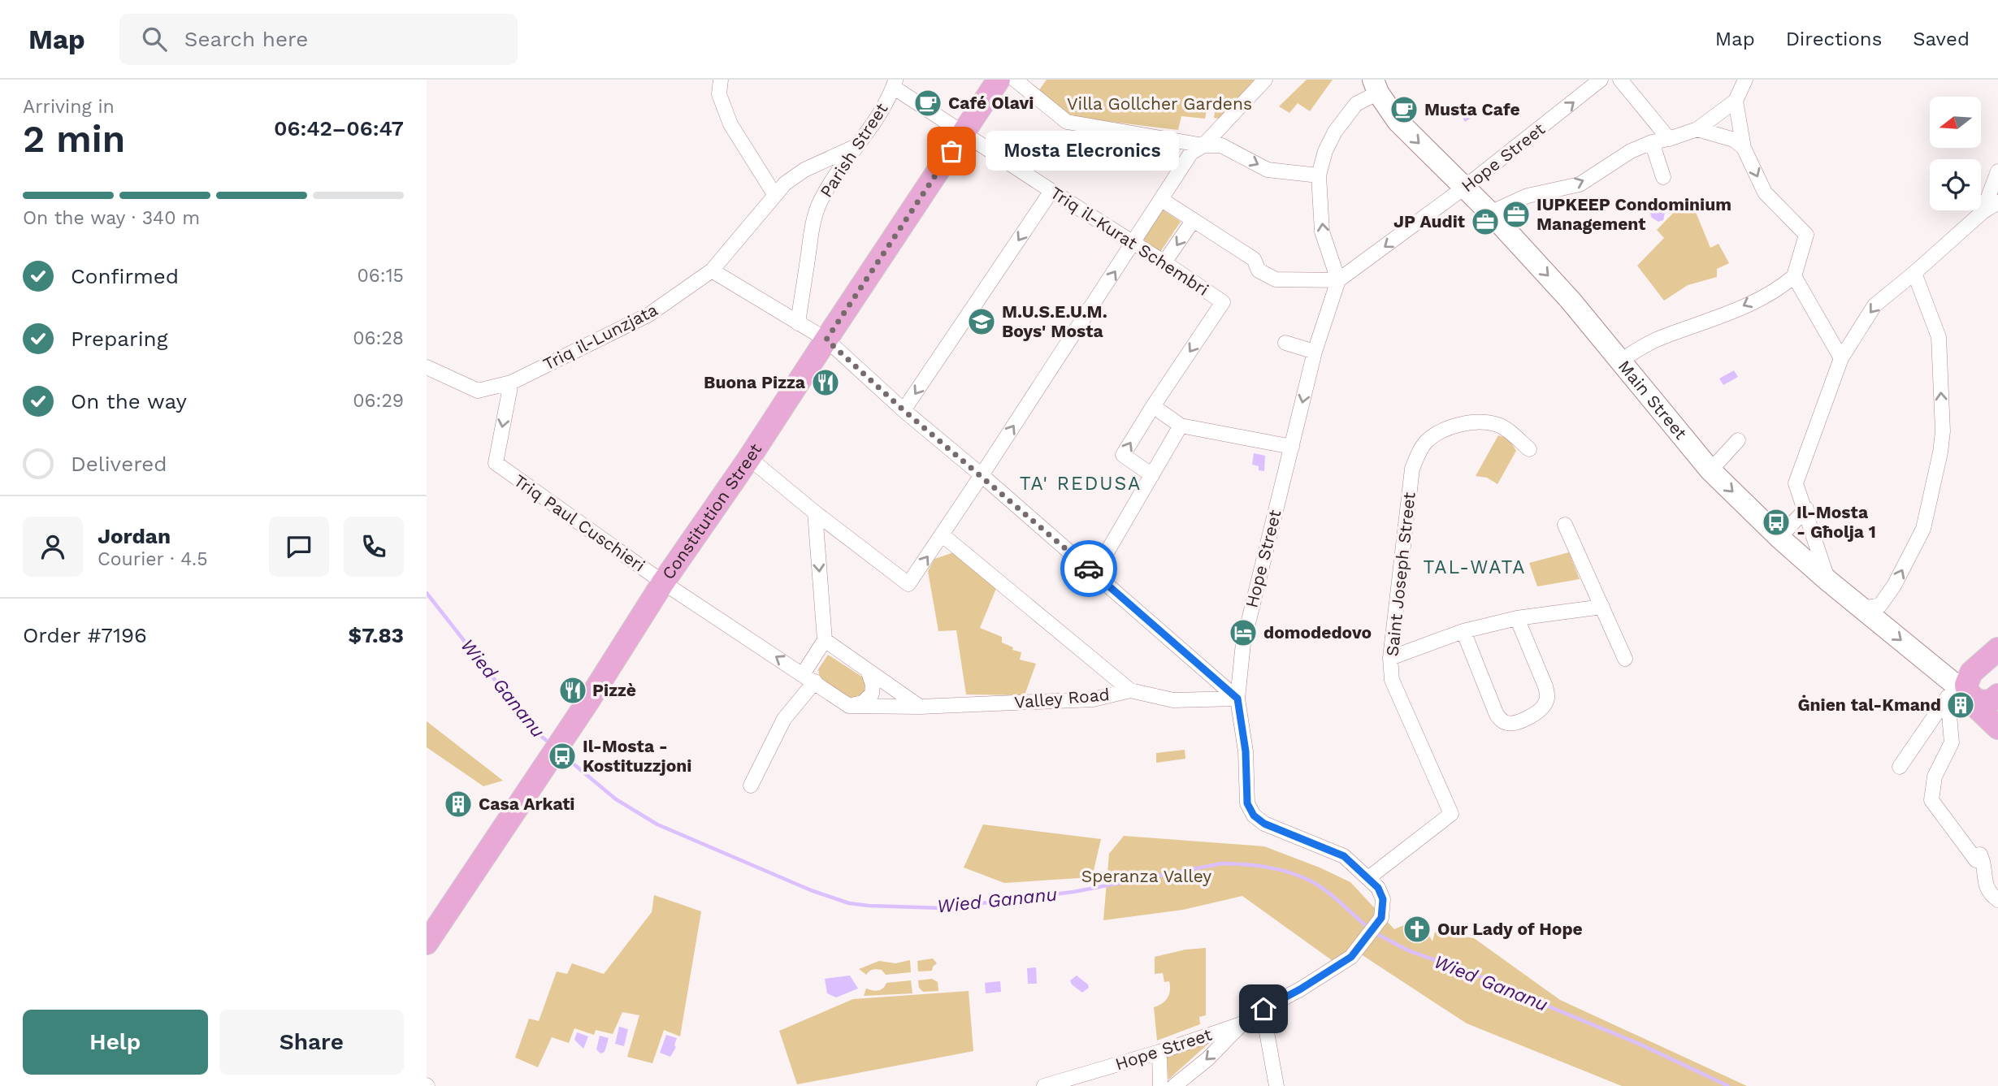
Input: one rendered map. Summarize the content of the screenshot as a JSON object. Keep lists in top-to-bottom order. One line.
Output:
{"streets":{"main road":["Main Street","Constitution Street"],"street":["Parish Street","Hope Street","Triq il-Kurat Schembri","Triq il-Lunzjata","Triq Paul Cuschieri","Saint Joseph Street","Valley Road"]},"crossings":[["Parish Street","Triq il-Kurat Schembri"],["Parish Street","Triq il-Lunzjata"],["Hope Street","Main Street"],["Hope Street","Saint Joseph Street"],["Hope Street","Valley Road"],["Triq il-Kurat Schembri","Constitution Street"],["Triq il-Lunzjata","Triq Paul Cuschieri"],["Constitution Street","Triq Paul Cuschieri"]],"one_way":["Main Street","Triq Paul Cuschieri"],"districts":["TA' REDUSA","TAL-WATA"],"water":["Wied Gananu"],"parks":["Villa Gollcher Gardens","Speranza Valley"],"places":{"cafe":["Café Olavi","Musta Cafe"],"other":["Mosta Elecronics"],"office":["IUPKEEP Condominium Management","JP Audit"],"school or university":["M.U.S.E.U.M. Boys' Mosta"],"restaurant":["Buona Pizza","Pizzè"],"bus stop":["Il-Mosta - Għolja 1","Il-Mosta - Kostituzzjoni"],"hotel":["domodedovo"],"building":["Ġnien tal-Kmand","Casa Arkati"],"church":["Our Lady of Hope"]},"north":"left","page":{"header":"Map","search":"Search here","nav":["Map","Directions","Saved"],"heading":["2 min","Arriving in","06:42–06:47"],"panel":["Jordan","Courier · 4.5","Order #7196","$7.83"],"bubble":"Mosta Elecronics","bar":"On the way · 340 m","list":[["Confirmed","06:15"],["Preparing","06:28"],["On the way","06:29"],"Delivered"],"buttons":["Help","Share"]}}
